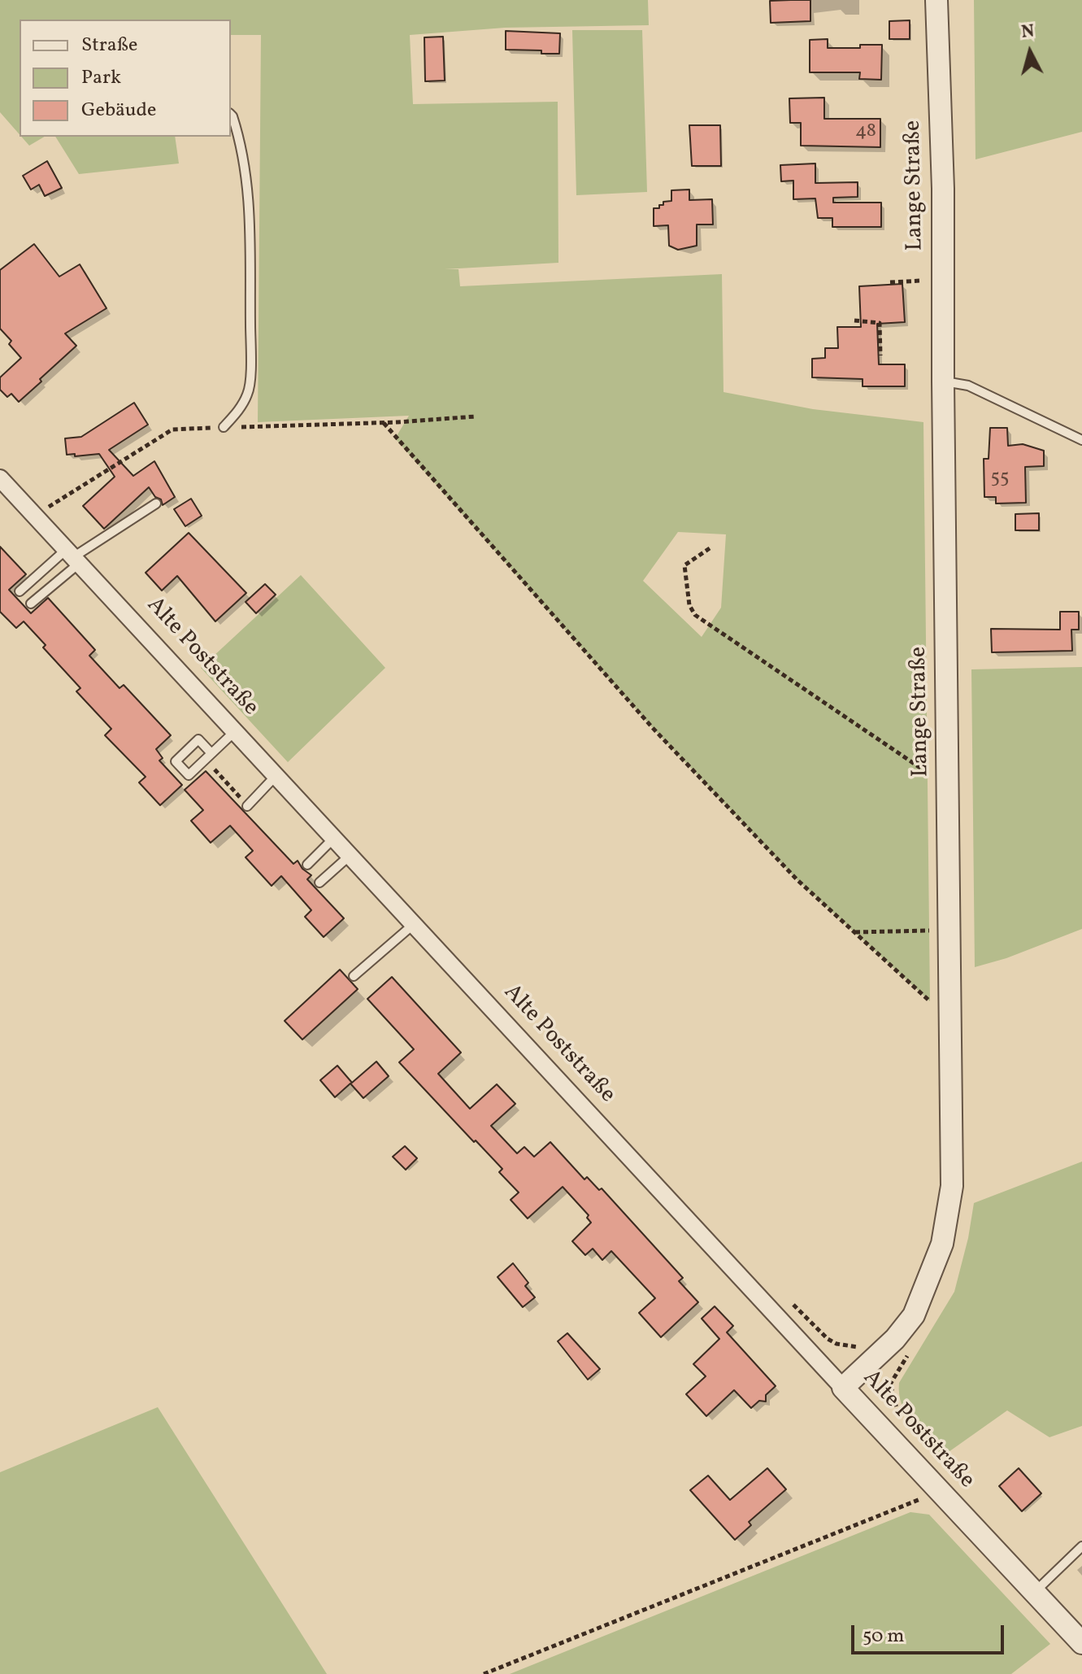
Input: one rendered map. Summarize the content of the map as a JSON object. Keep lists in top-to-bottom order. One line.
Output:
{"streets":{"street":["Lange Straße","Alte Poststraße"]},"crossings":[["Lange Straße","Alte Poststraße"]],"house_numbers":["48","55"],"legend":["Straße","Park","Gebäude"],"scale_bar":"50 m","north":"top"}
